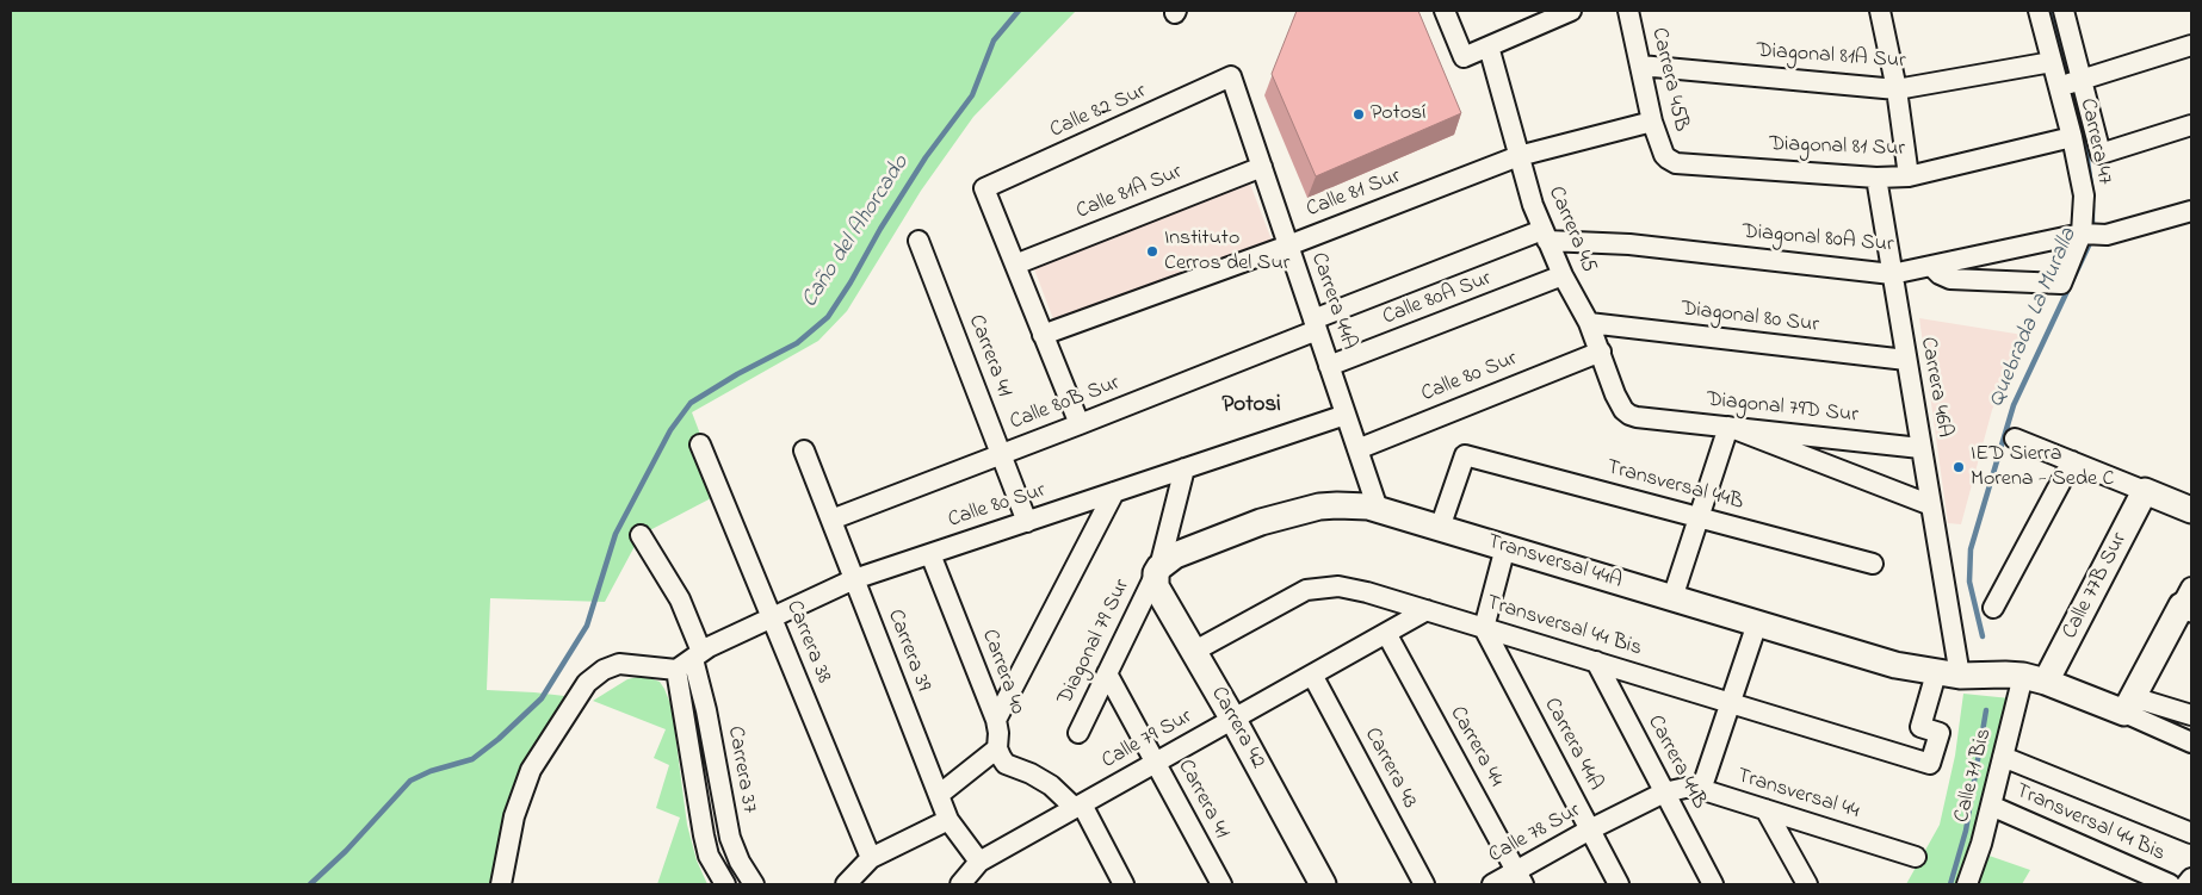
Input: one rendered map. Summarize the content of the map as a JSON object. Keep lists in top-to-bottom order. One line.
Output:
{"streets":{"street":["Diagonal 81A Sur","Carrera 45B","Calle 82 Sur","Carrera 47","Diagonal 81 Sur","Calle 81A Sur","Calle 81 Sur","Carrera 45","Diagonal 80A Sur","Calle 80A Sur","Carrera 44A","Diagonal 80 Sur","Carrera 41","Calle 80 Sur","Carrera 46A","Calle 80B Sur","Diagonal 79D Sur","Transversal 44B","Transversal 44A","Calle 77B Sur","Transversal 44 Bis","Carrera 38","Diagonal 79 Sur","Carrera 39","Carrera 40","Carrera 42","Calle 79 Sur","Carrera 44","Carrera 44B","Carrera 43","Carrera 37","Calle 71 Bis","Transversal 44","Calle 78 Sur"]},"crossings":[["Diagonal 81A Sur","Carrera 45B"],["Diagonal 81A Sur","Carrera 47"],["Carrera 45B","Diagonal 81 Sur"],["Carrera 45B","Calle 81 Sur"],["Calle 82 Sur","Calle 81A Sur"],["Calle 82 Sur","Carrera 44A"],["Carrera 47","Diagonal 81 Sur"],["Carrera 47","Diagonal 80A Sur"],["Diagonal 81 Sur","Carrera 46A"],["Calle 81A Sur","Carrera 44A"],["Calle 81 Sur","Carrera 45"],["Calle 81 Sur","Carrera 44A"],["Carrera 45","Diagonal 80A Sur"],["Carrera 45","Calle 80A Sur"],["Carrera 45","Diagonal 80 Sur"],["Carrera 45","Calle 80 Sur"],["Carrera 45","Calle 80B Sur"],["Carrera 45","Diagonal 79D Sur"],["Diagonal 80A Sur","Carrera 46A"],["Diagonal 80A Sur","Calle 80B Sur"],["Calle 80A Sur","Carrera 44A"],["Carrera 44A","Calle 80 Sur"],["Carrera 44A","Calle 80B Sur"],["Carrera 44A","Transversal 44A"],["Carrera 44A","Transversal 44 Bis"],["Carrera 44A","Calle 78 Sur"],["Diagonal 80 Sur","Carrera 46A"],["Carrera 41","Calle 80 Sur"],["Carrera 41","Calle 80B Sur"],["Carrera 41","Diagonal 79 Sur"],["Carrera 41","Calle 79 Sur"],["Calle 80 Sur","Carrera 38"],["Calle 80 Sur","Diagonal 79 Sur"],["Calle 80 Sur","Carrera 39"],["Calle 80 Sur","Carrera 40"],["Calle 80 Sur","Carrera 37"],["Carrera 46A","Diagonal 79D Sur"],["Carrera 46A","Transversal 44A"],["Carrera 46A","Transversal 44 Bis"],["Calle 80B Sur","Carrera 39"],["Transversal 44B","Transversal 44A"],["Transversal 44A","Calle 77B Sur"],["Transversal 44A","Transversal 44 Bis"],["Transversal 44A","Diagonal 79 Sur"],["Transversal 44A","Carrera 42"],["Transversal 44A","Calle 71 Bis"],["Calle 77B Sur","Calle 71 Bis"],["Transversal 44 Bis","Carrera 42"],["Transversal 44 Bis","Calle 79 Sur"],["Transversal 44 Bis","Carrera 44B"],["Transversal 44 Bis","Calle 71 Bis"],["Diagonal 79 Sur","Carrera 42"],["Carrera 39","Calle 79 Sur"],["Carrera 42","Calle 79 Sur"],["Calle 79 Sur","Carrera 44"],["Calle 79 Sur","Carrera 43"],["Carrera 44","Calle 78 Sur"],["Carrera 44B","Transversal 44"],["Carrera 44B","Calle 78 Sur"],["Transversal 44","Calle 78 Sur"]],"districts":["Potosi"],"water":["Caño del Ahorcado","Quebrada La Muralla"],"places":["Potosí","Instituto Cerros del Sur","IED Sierra Morena - Sede C"]}
